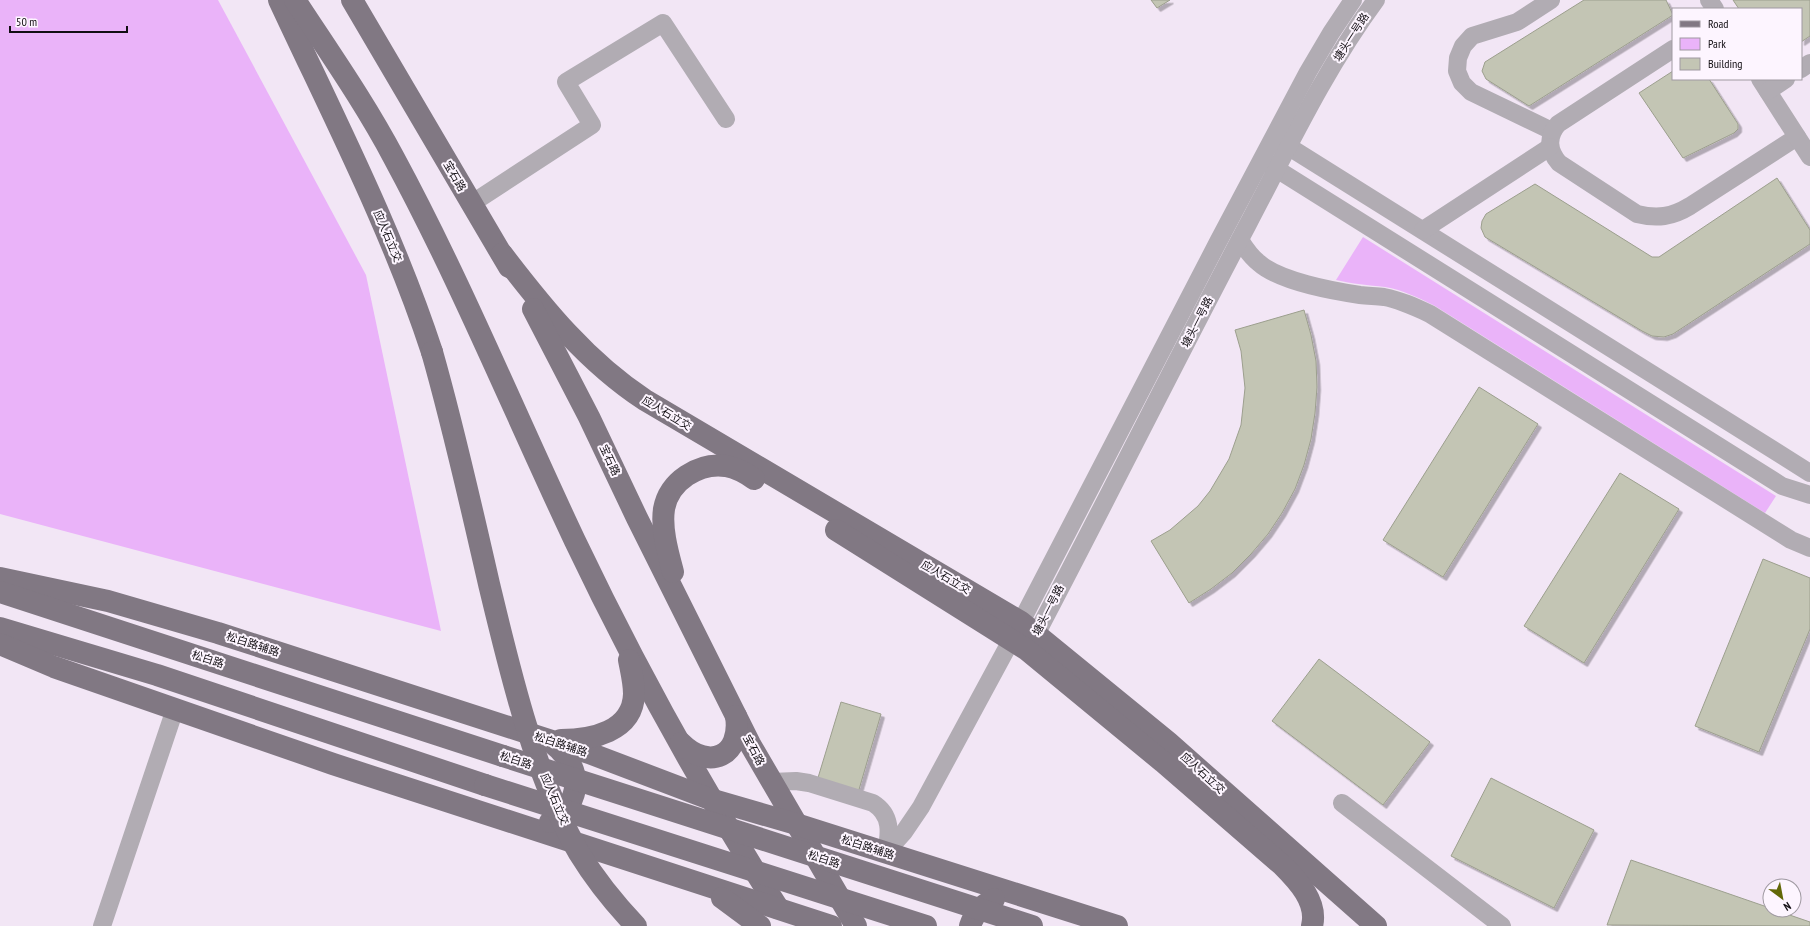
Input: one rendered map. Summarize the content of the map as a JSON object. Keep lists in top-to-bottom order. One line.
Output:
{"streets":{"main road":["宝石路","应人石立交","松白路辅路","松白路"],"street":["塘头一号路"]},"crossings":[["塘头一号路","应人石立交"],["宝石路","应人石立交"],["宝石路","松白路辅路"]],"legend":["Road","Park","Building"],"scale_bar":"50 m","north":"bottom right"}
